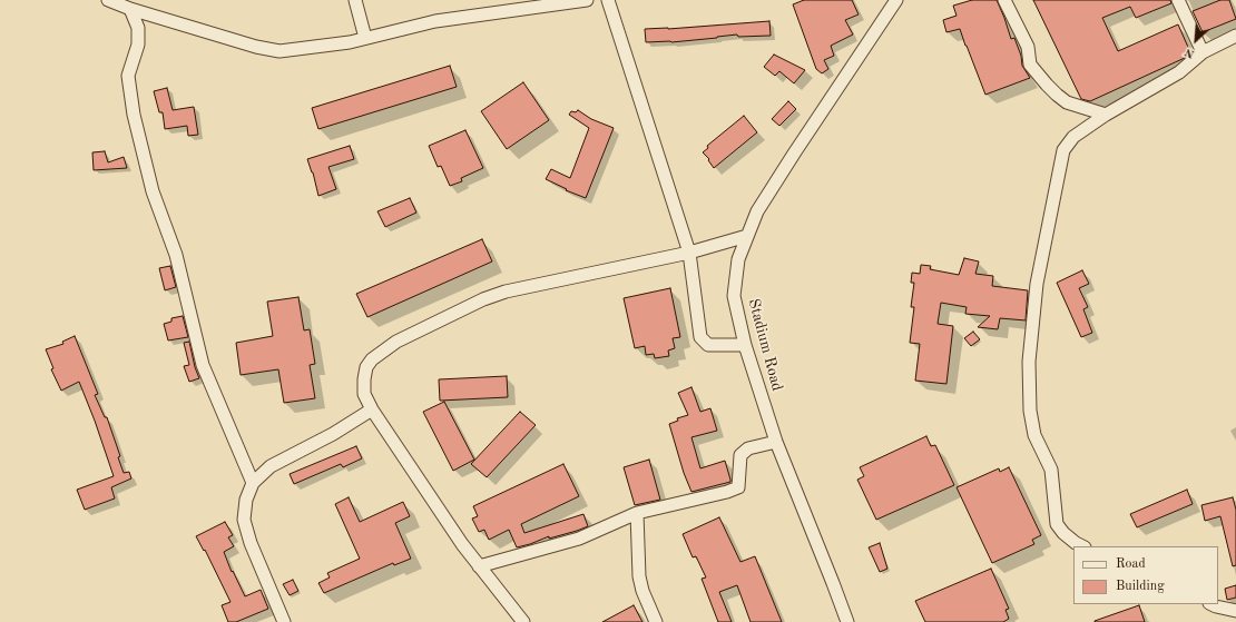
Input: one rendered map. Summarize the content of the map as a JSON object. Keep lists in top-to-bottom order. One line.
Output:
{"streets":{"street":["Stadium Road"]},"legend":["Road","Building"],"north":"bottom left"}
